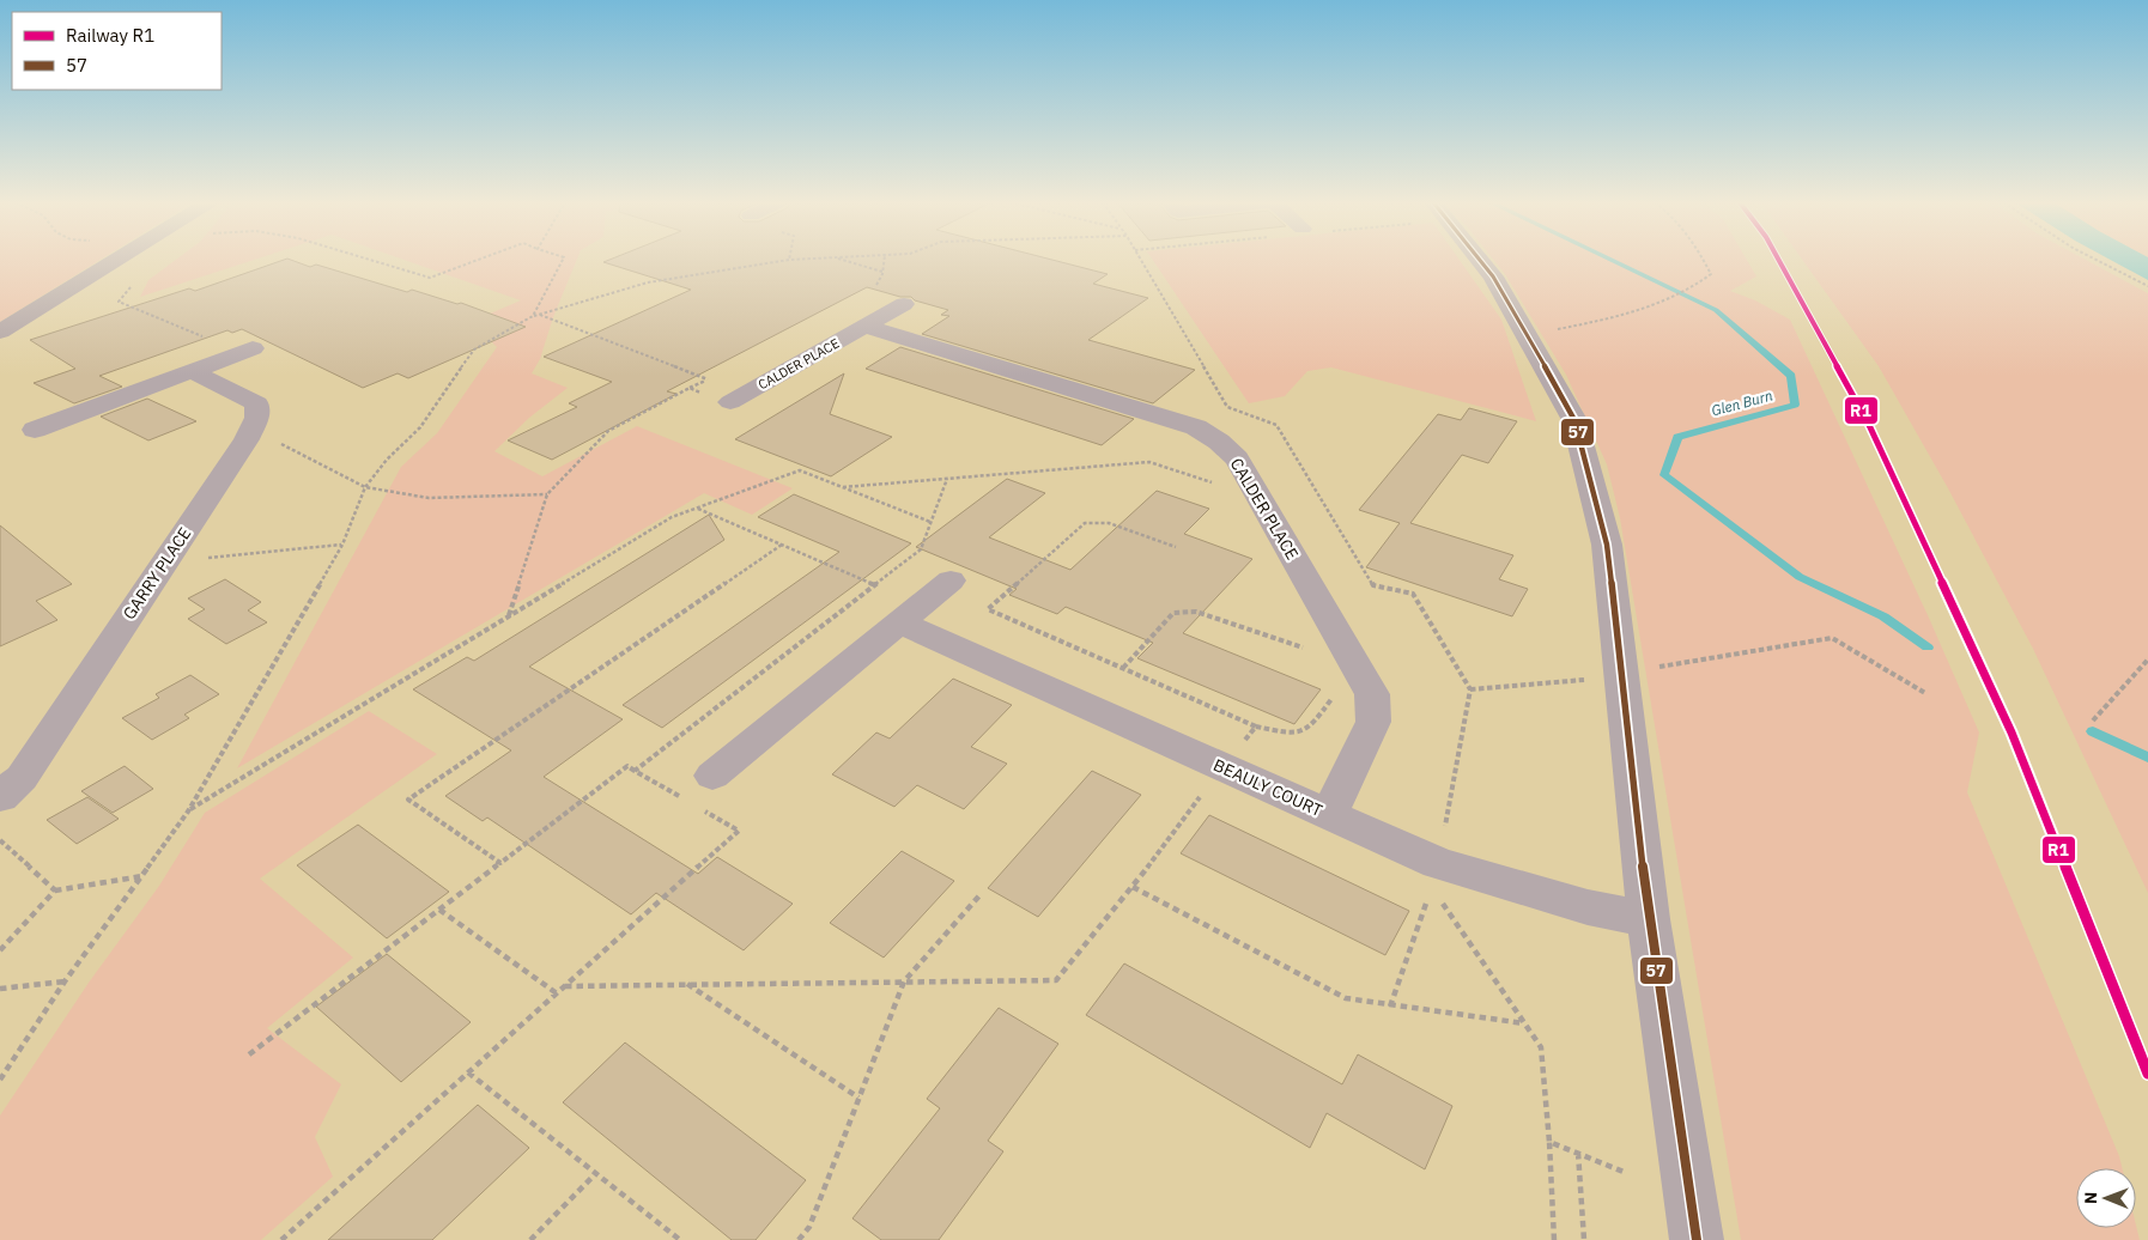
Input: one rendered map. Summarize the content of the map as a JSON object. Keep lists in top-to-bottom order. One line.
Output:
{"streets":{"street":["CALDER PLACE","GARRY PLACE","BEAULY COURT"]},"crossings":[["CALDER PLACE","BEAULY COURT"]],"water":["Glen Burn"],"lines":["rail line R1","transit line 57"],"legend":["Railway R1","57"],"north":"left"}
